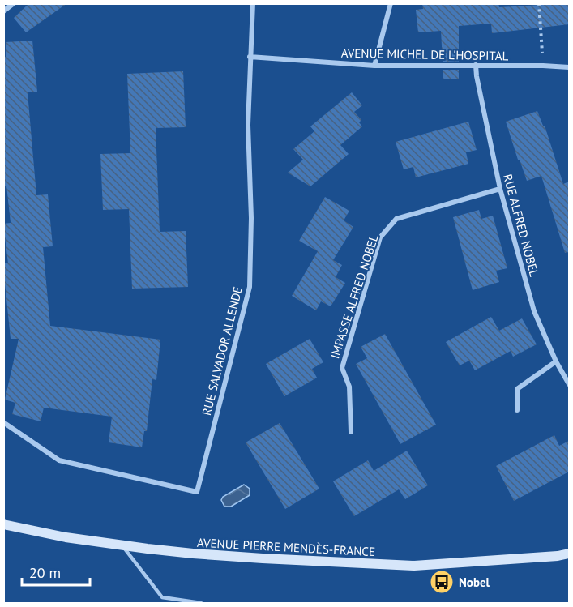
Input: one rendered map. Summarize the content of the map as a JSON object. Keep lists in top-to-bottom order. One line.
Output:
{"streets":{"street":["AVENUE MICHEL DE L'HOSPITAL","RUE ALFRED NOBEL","IMPASSE ALFRED NOBEL","RUE SALVADOR ALLENDE","AVENUE PIERRE MENDÈS-FRANCE"]},"crossings":[["AVENUE MICHEL DE L'HOSPITAL","RUE ALFRED NOBEL"],["AVENUE MICHEL DE L'HOSPITAL","RUE SALVADOR ALLENDE"],["RUE ALFRED NOBEL","IMPASSE ALFRED NOBEL"]],"places":{"bus stop":["Nobel"]},"scale_bar":"20 m"}
